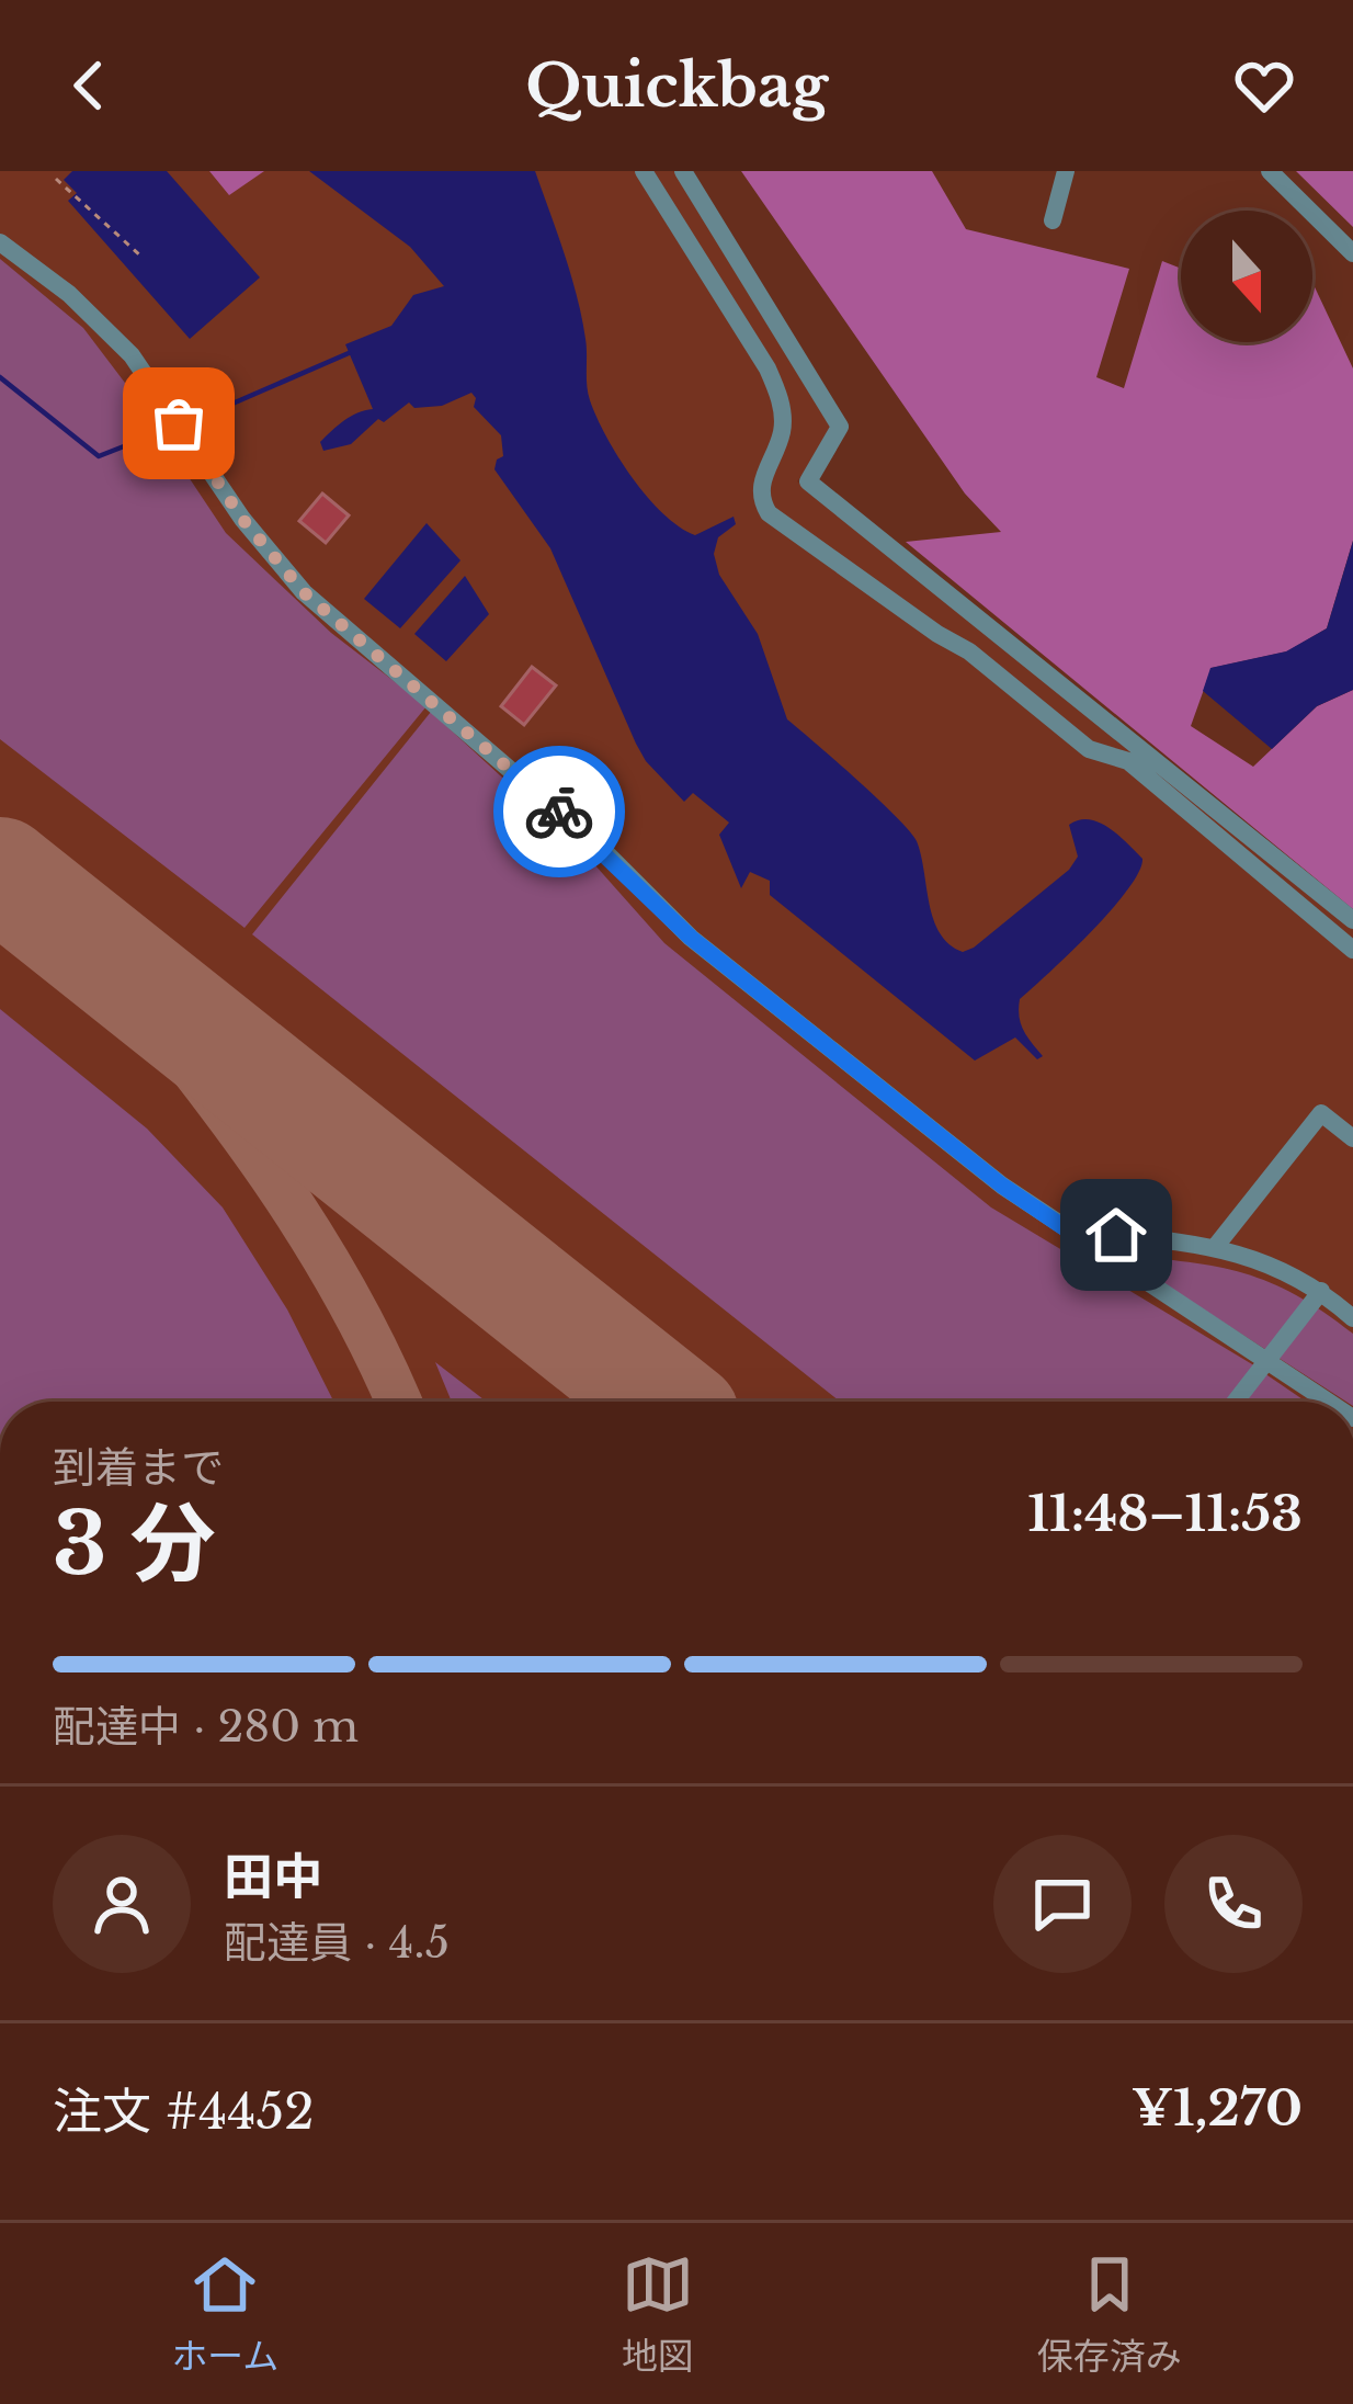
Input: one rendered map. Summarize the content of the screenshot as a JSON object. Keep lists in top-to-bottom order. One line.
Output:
{"north":"bottom","page":{"header":"Quickbag","heading":["3 分","到着まで","11:48–11:53"],"panel":["田中","配達員 · 4.5","注文 #4452","¥1,270"],"bar":"配達中 · 280 m","tabs":["ホーム","地図","保存済み"]}}
